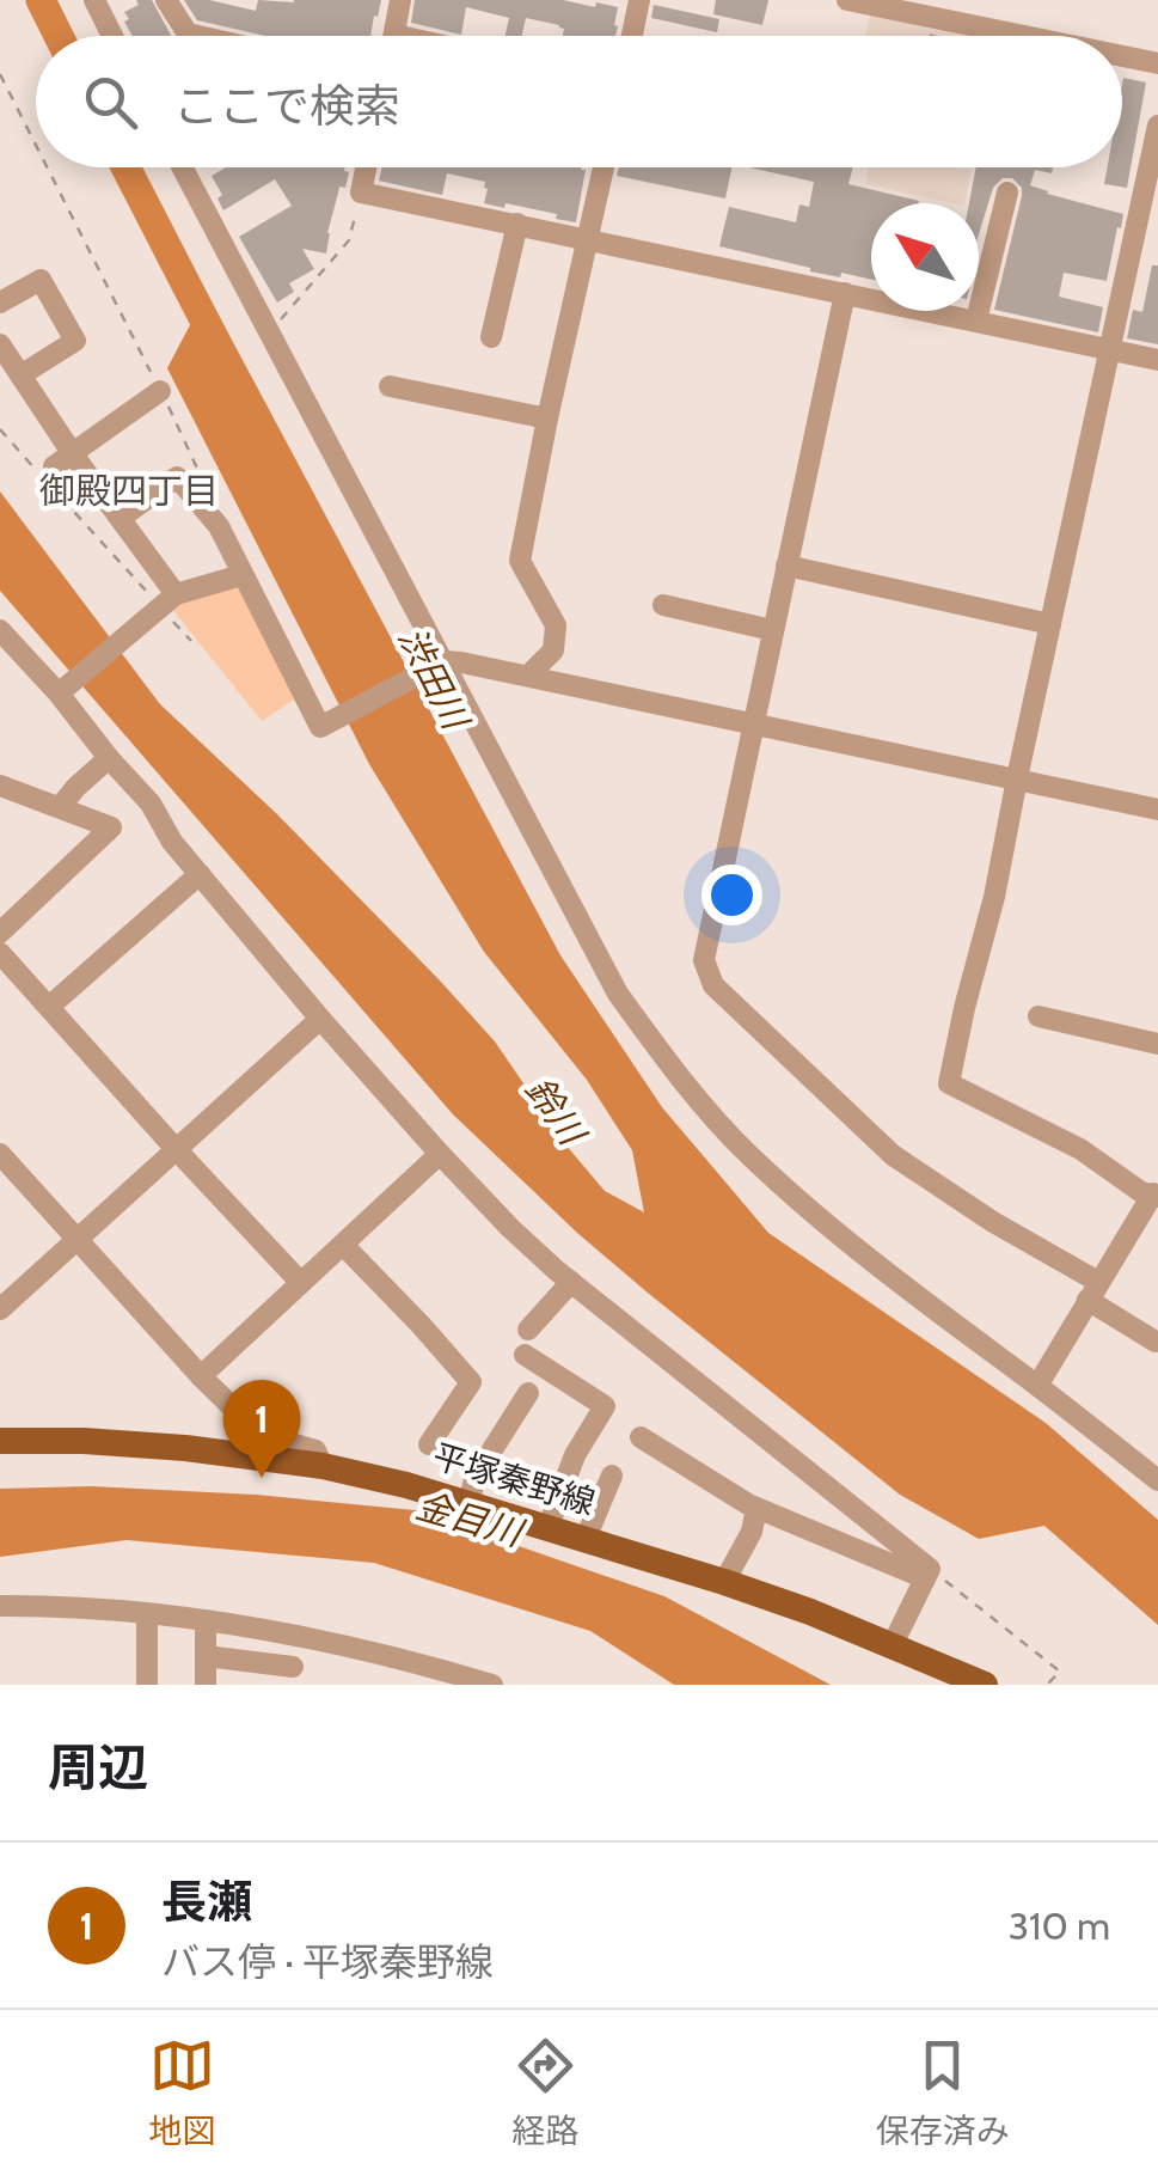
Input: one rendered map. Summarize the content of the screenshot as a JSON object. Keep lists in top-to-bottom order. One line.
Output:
{"streets":{"main road":["平塚秦野線"]},"districts":["御殿四丁目"],"water":["渋田川","鈴川","金目川"],"north":"top left","page":{"search":"ここで検索","pins":"1","heading":"周辺","list":[{"mark":"1","name":"長瀬","note":"バス停 · 平塚秦野線","value":"310 m"}],"nav":["地図","経路","保存済み"]}}
